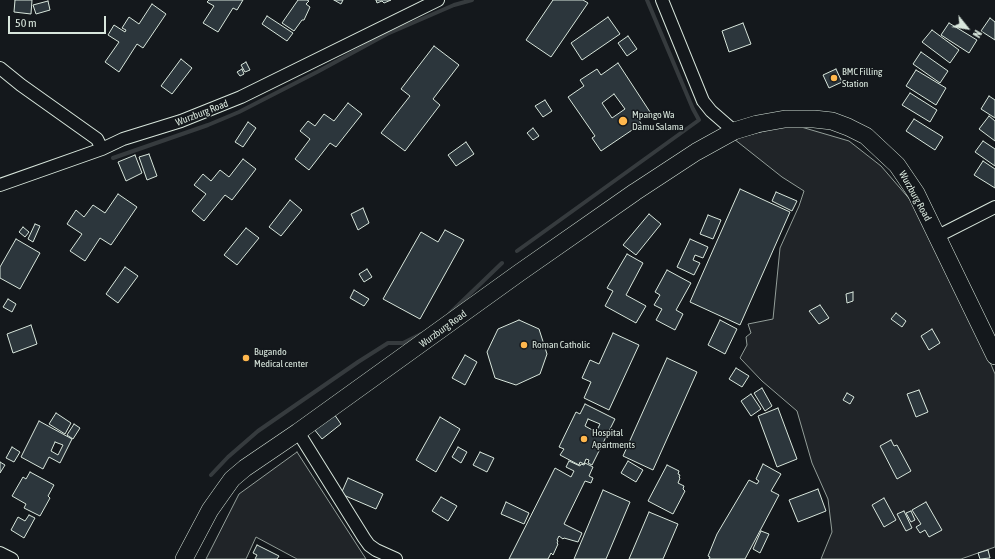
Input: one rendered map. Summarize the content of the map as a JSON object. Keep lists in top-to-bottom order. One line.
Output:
{"streets":{"main road":["Wurzburg Road"]},"places":["BMC Filling Station","Mpango Wa Damu Salama","Roman Catholic","Bugando Medical center","Hospital Apartments"],"scale_bar":"50 m","north":"bottom right"}
